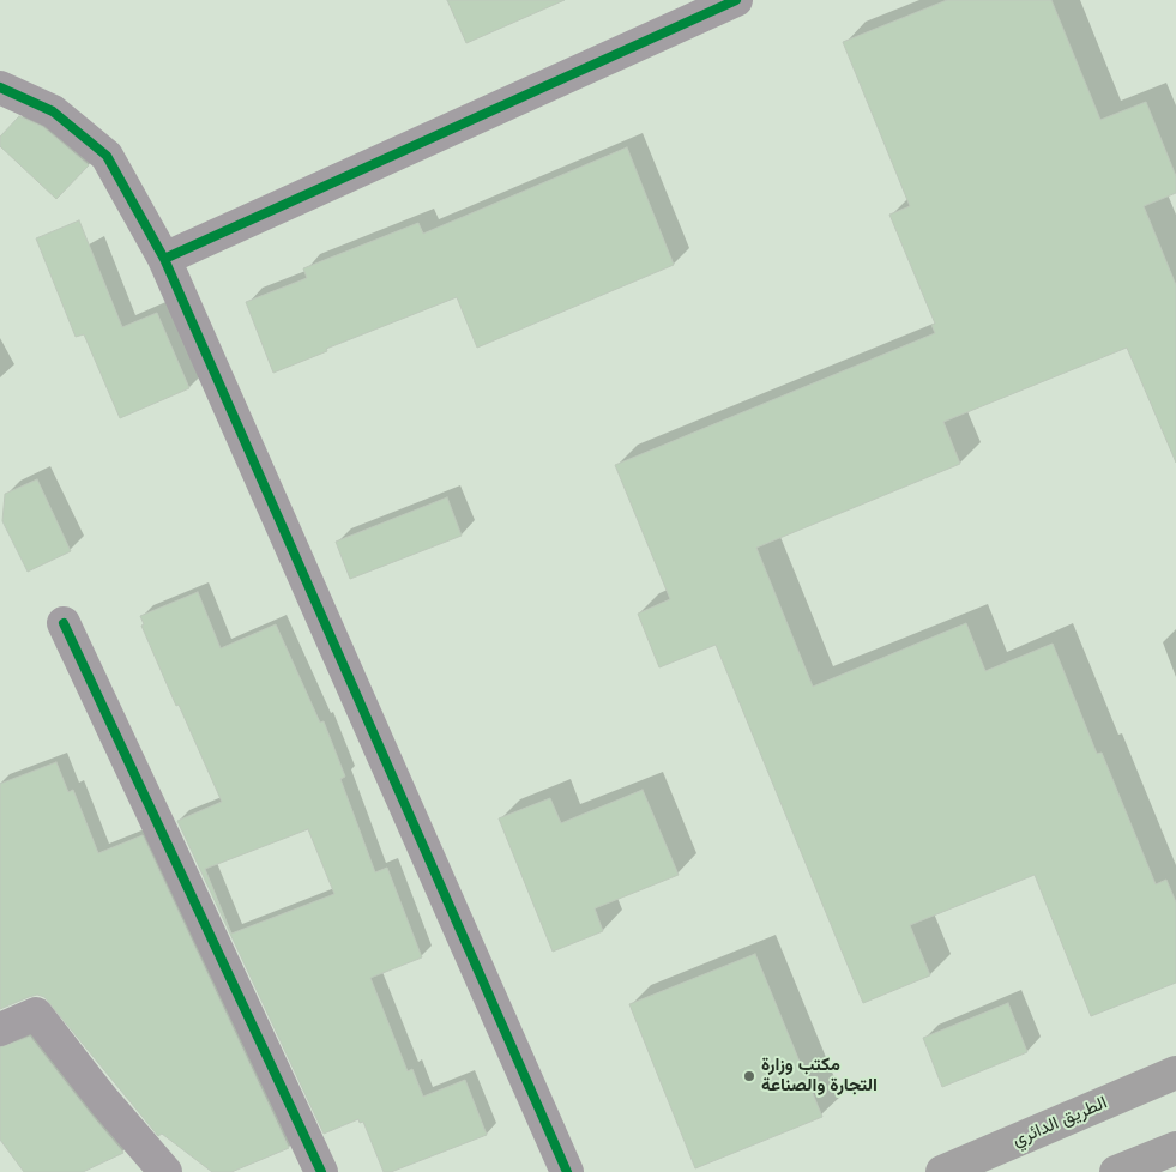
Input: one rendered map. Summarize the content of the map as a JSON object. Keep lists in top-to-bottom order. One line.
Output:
{"streets":{"main road":["الطريق الدائري"]},"places":["مكتب وزارة التجارة والصناعة"]}
